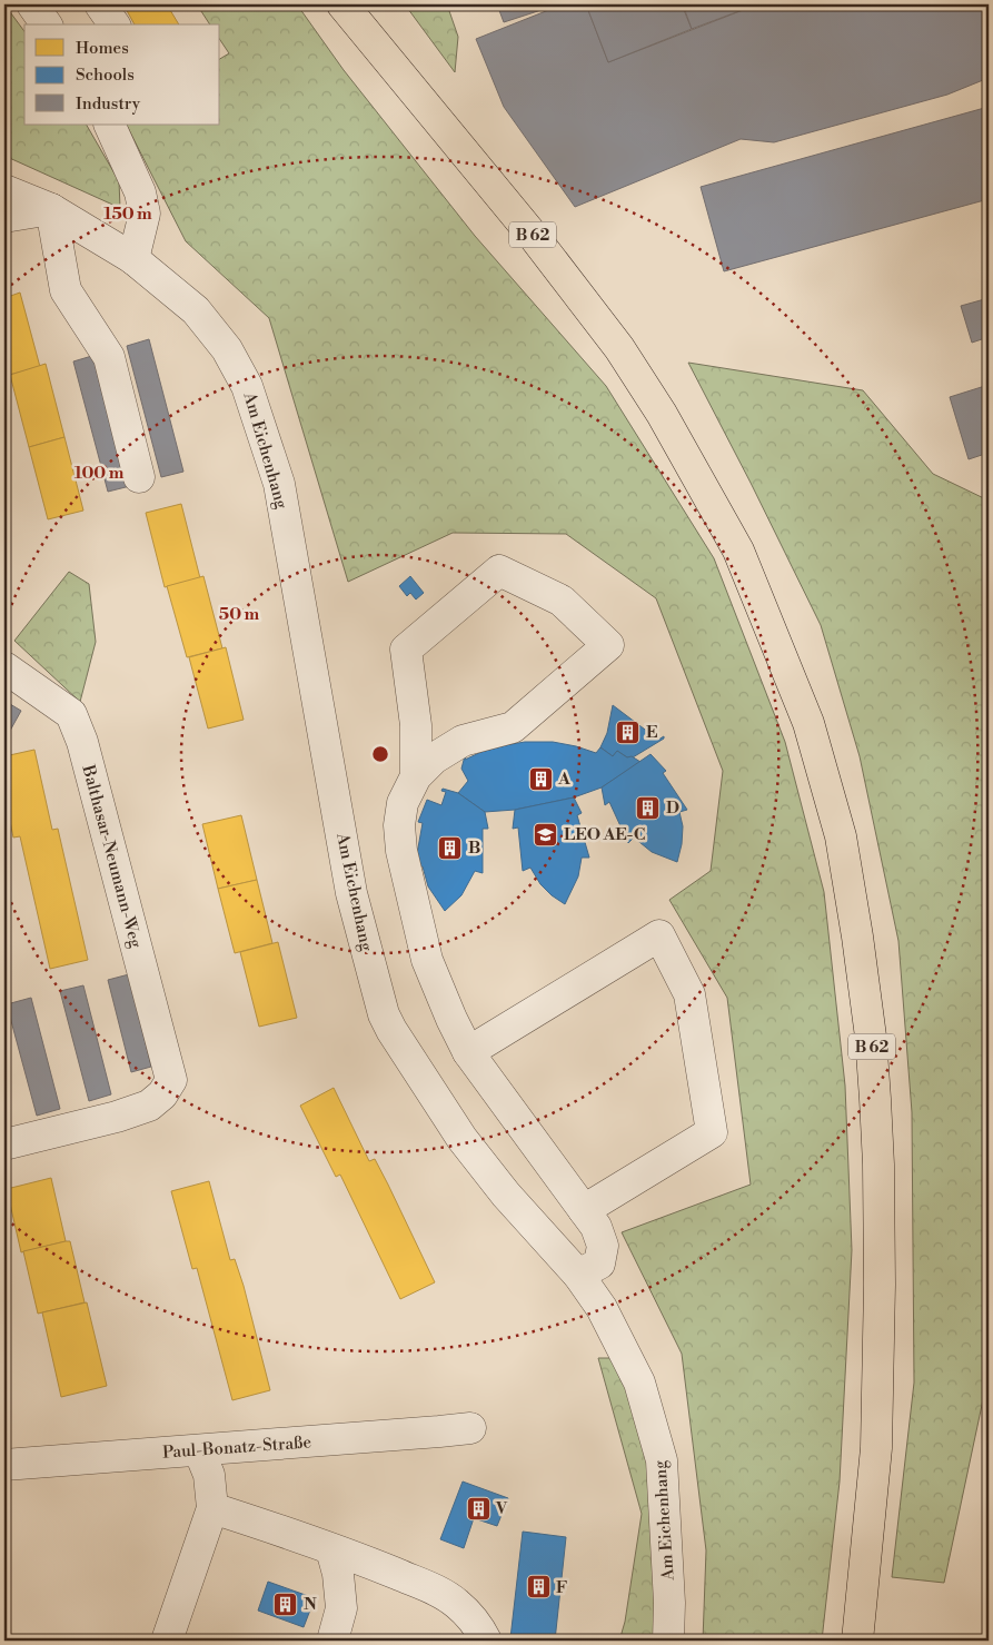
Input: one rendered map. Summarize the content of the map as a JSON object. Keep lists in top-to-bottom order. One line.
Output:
{"streets":{"main road":["B 62"],"street":["Am Eichenhang","Balthasar-Neumann-Weg","Paul-Bonatz-Straße"]},"places":{"building":["E","A","D","B","V","F","N"],"school or university":["LEO AE-C"]},"legend":["Homes","Schools","Industry"],"rings":["150 m","100 m","50 m"]}
